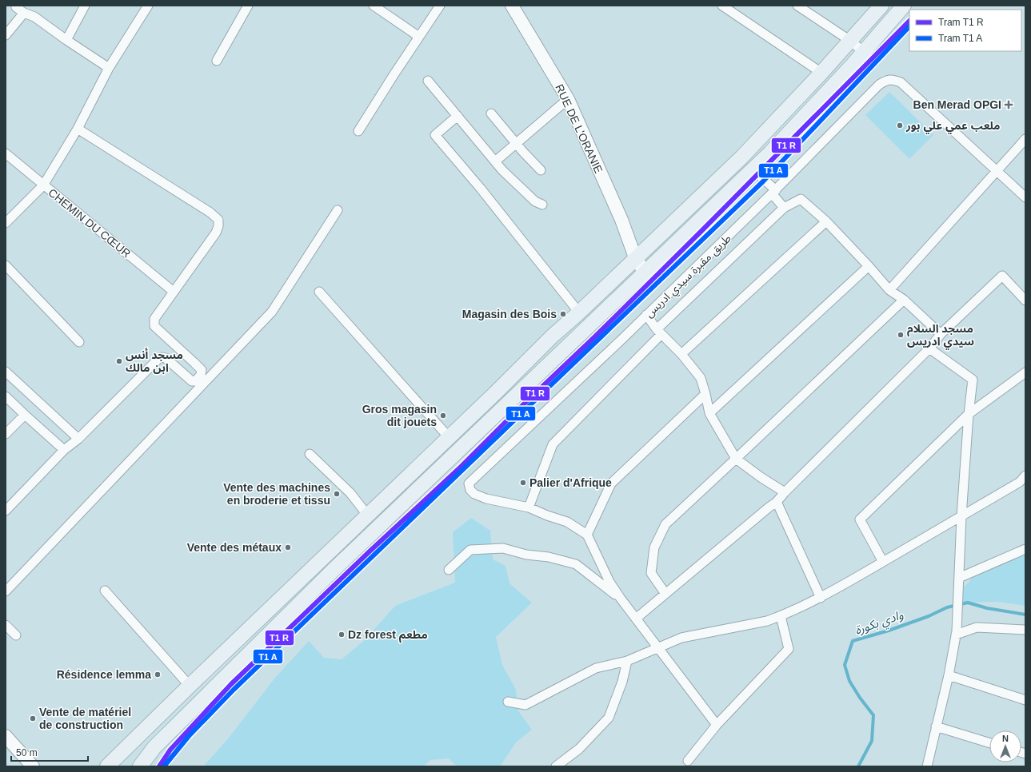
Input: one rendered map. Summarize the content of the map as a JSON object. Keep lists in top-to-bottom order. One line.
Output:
{"streets":{"street":["RUE DE L'ORANIE","CHEMIN DU CŒUR","طريق مقبرة سيدي ادريس"]},"water":["وادي بكورة"],"places":{"health":["Ben Merad OPGI"],"other":["ملعب عمي علي بور","Magasin des Bois","مسجد السلام سيدي ادريس","مسجد أنس ابن مالك","Gros magasin dit jouets","Palier d'Afrique","Vente des machines en broderie et tissu","Vente des métaux","Dz forest مطعم","Résidence lemma","Vente de matériel de construction"]},"legend":["Tram T1 R","Tram T1 A"],"scale_bar":"50 m","north":"top"}
